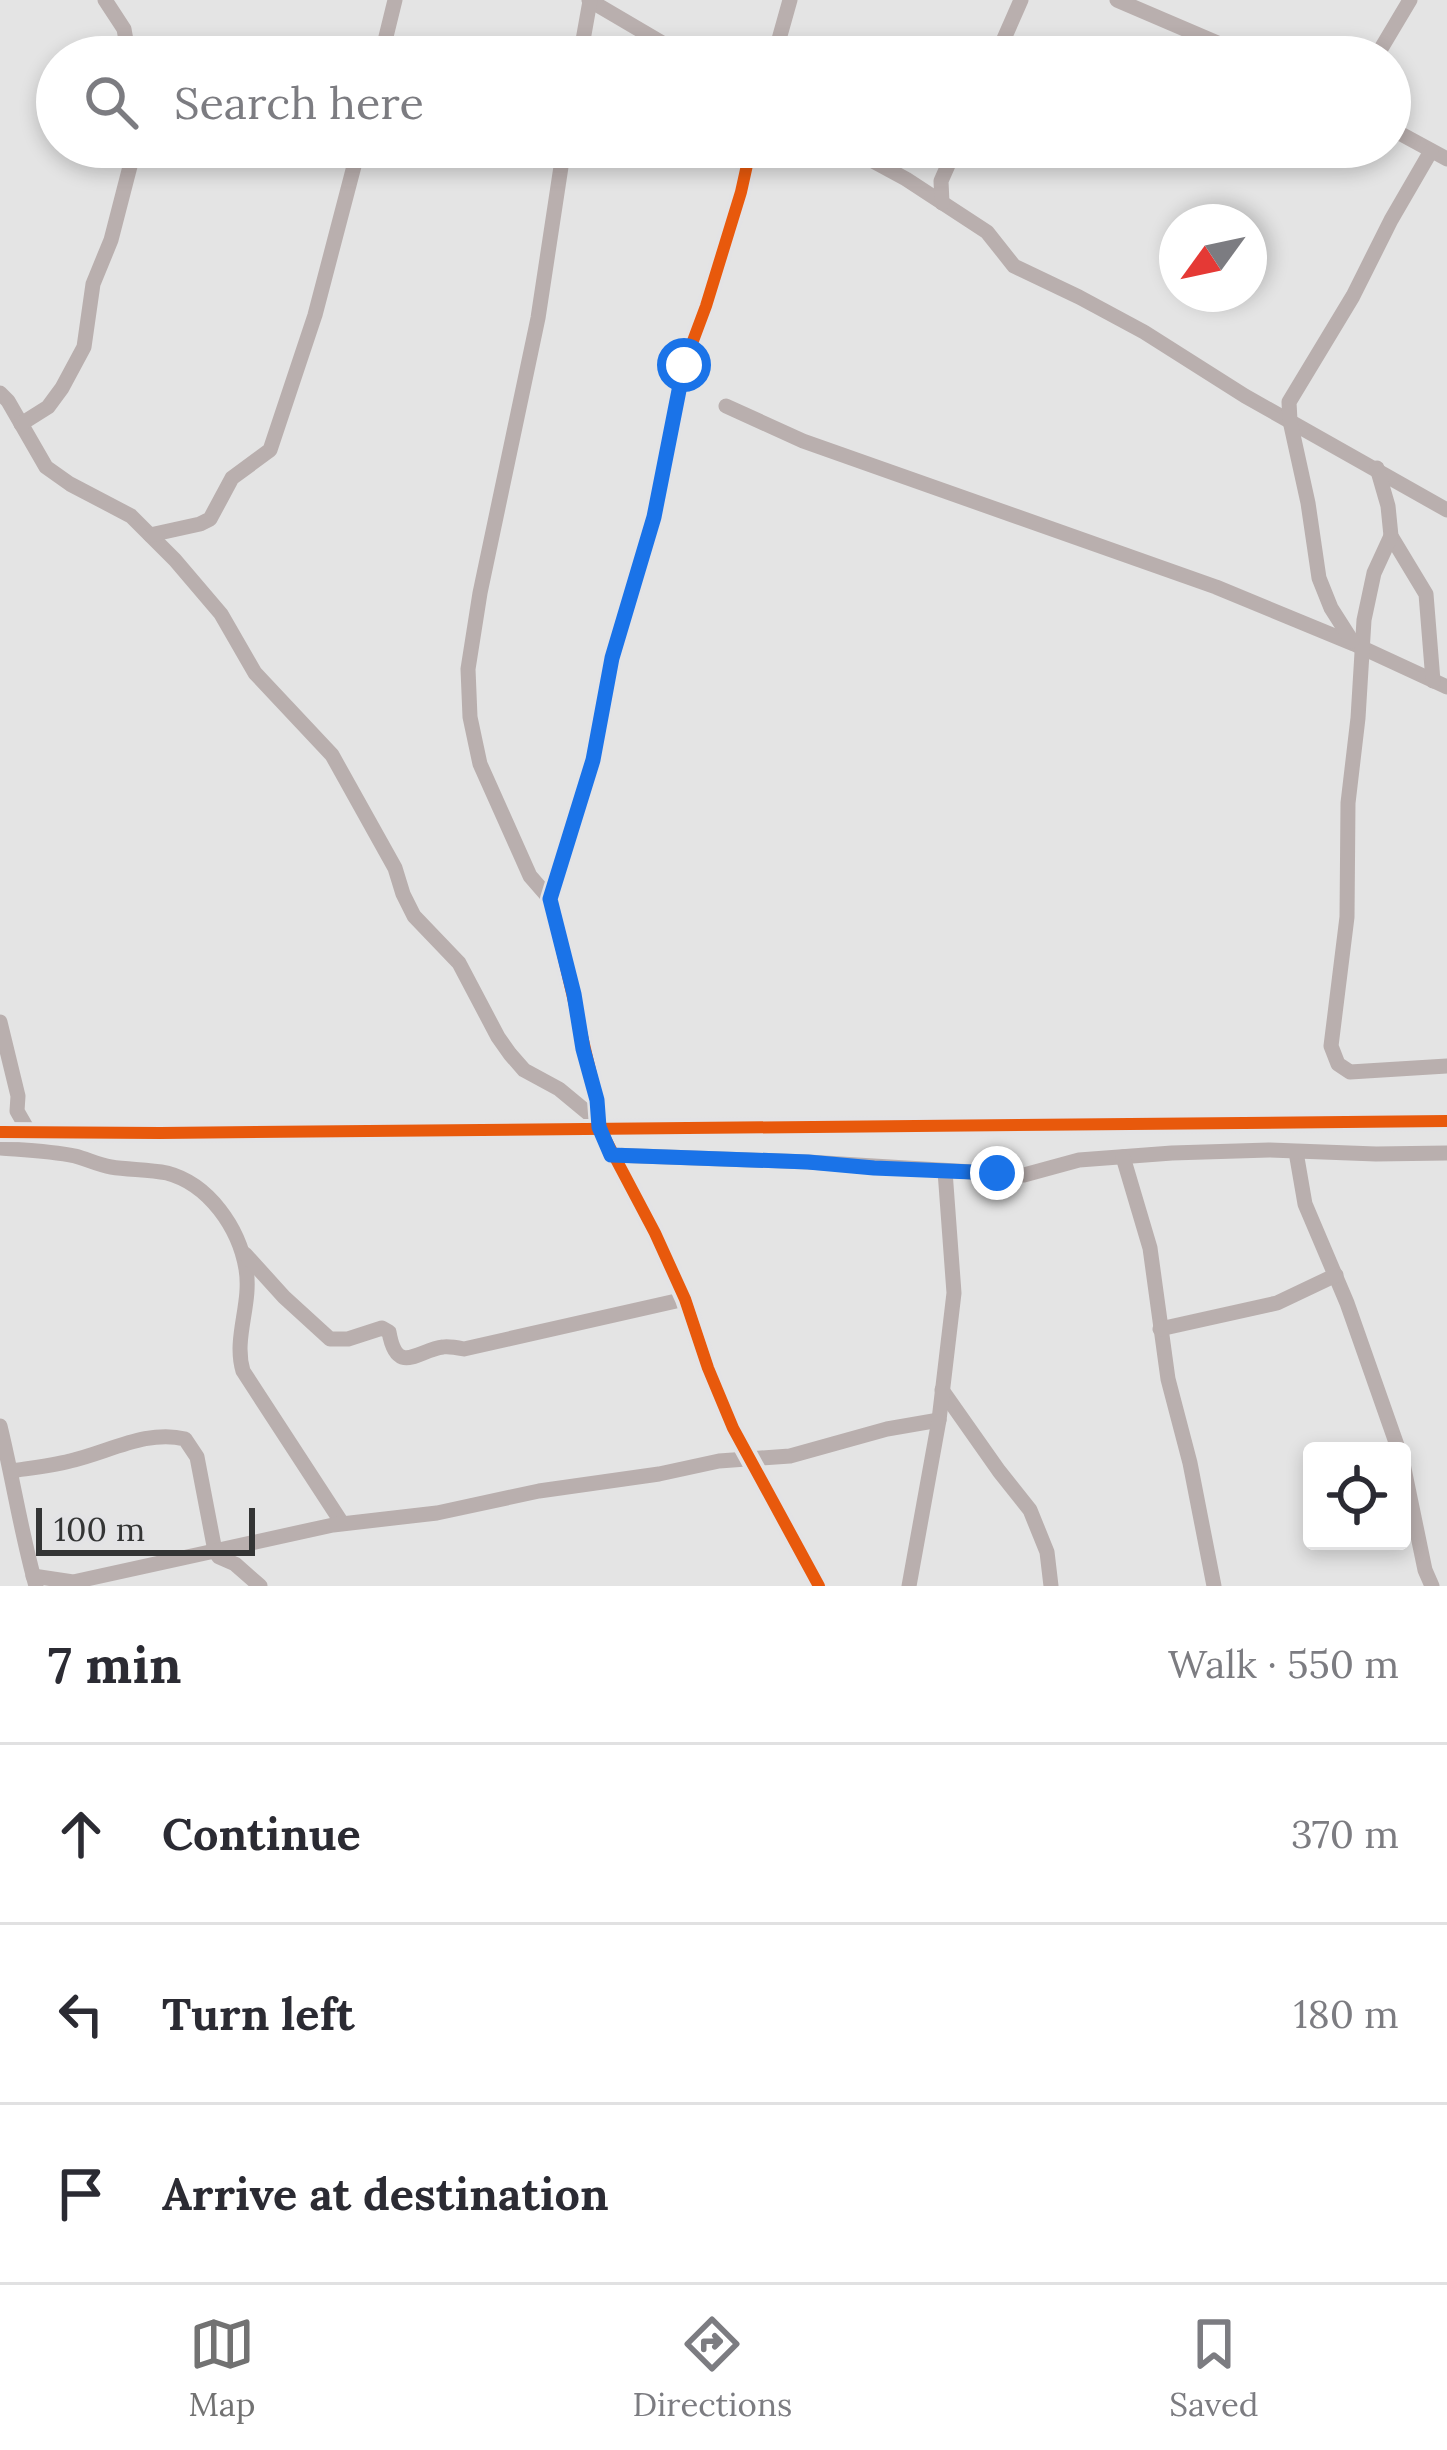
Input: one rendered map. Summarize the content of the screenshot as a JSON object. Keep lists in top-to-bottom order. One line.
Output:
{"scale_bar":"100 m","north":"bottom left","page":{"search":"Search here","scale":"100 m","heading":["7 min","Walk · 550 m"],"list":[["Continue","370 m"],["Turn left","180 m"],"Arrive at destination"],"nav":["Map","Directions","Saved"]}}
